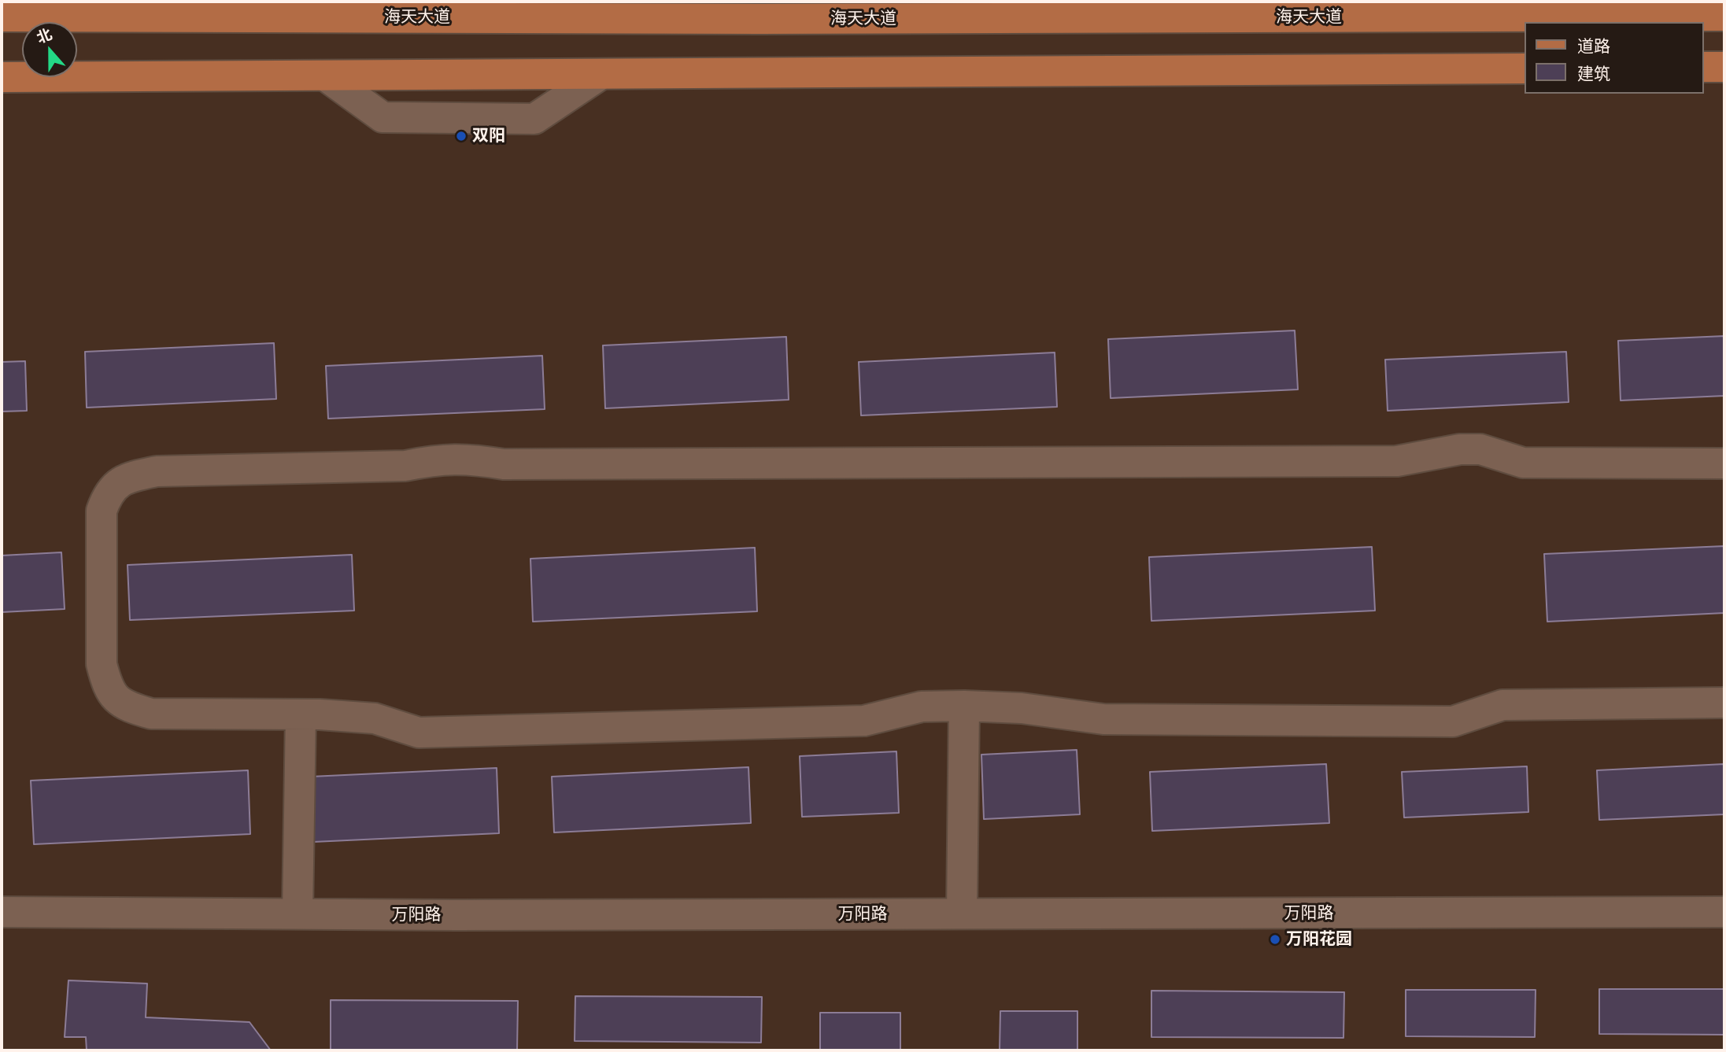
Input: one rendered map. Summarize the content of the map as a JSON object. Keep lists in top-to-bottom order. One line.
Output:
{"streets":{"main road":["海天大道"],"street":["万阳路"]},"places":["双阳","万阳花园"],"legend":["道路","建筑"],"north":"top"}
